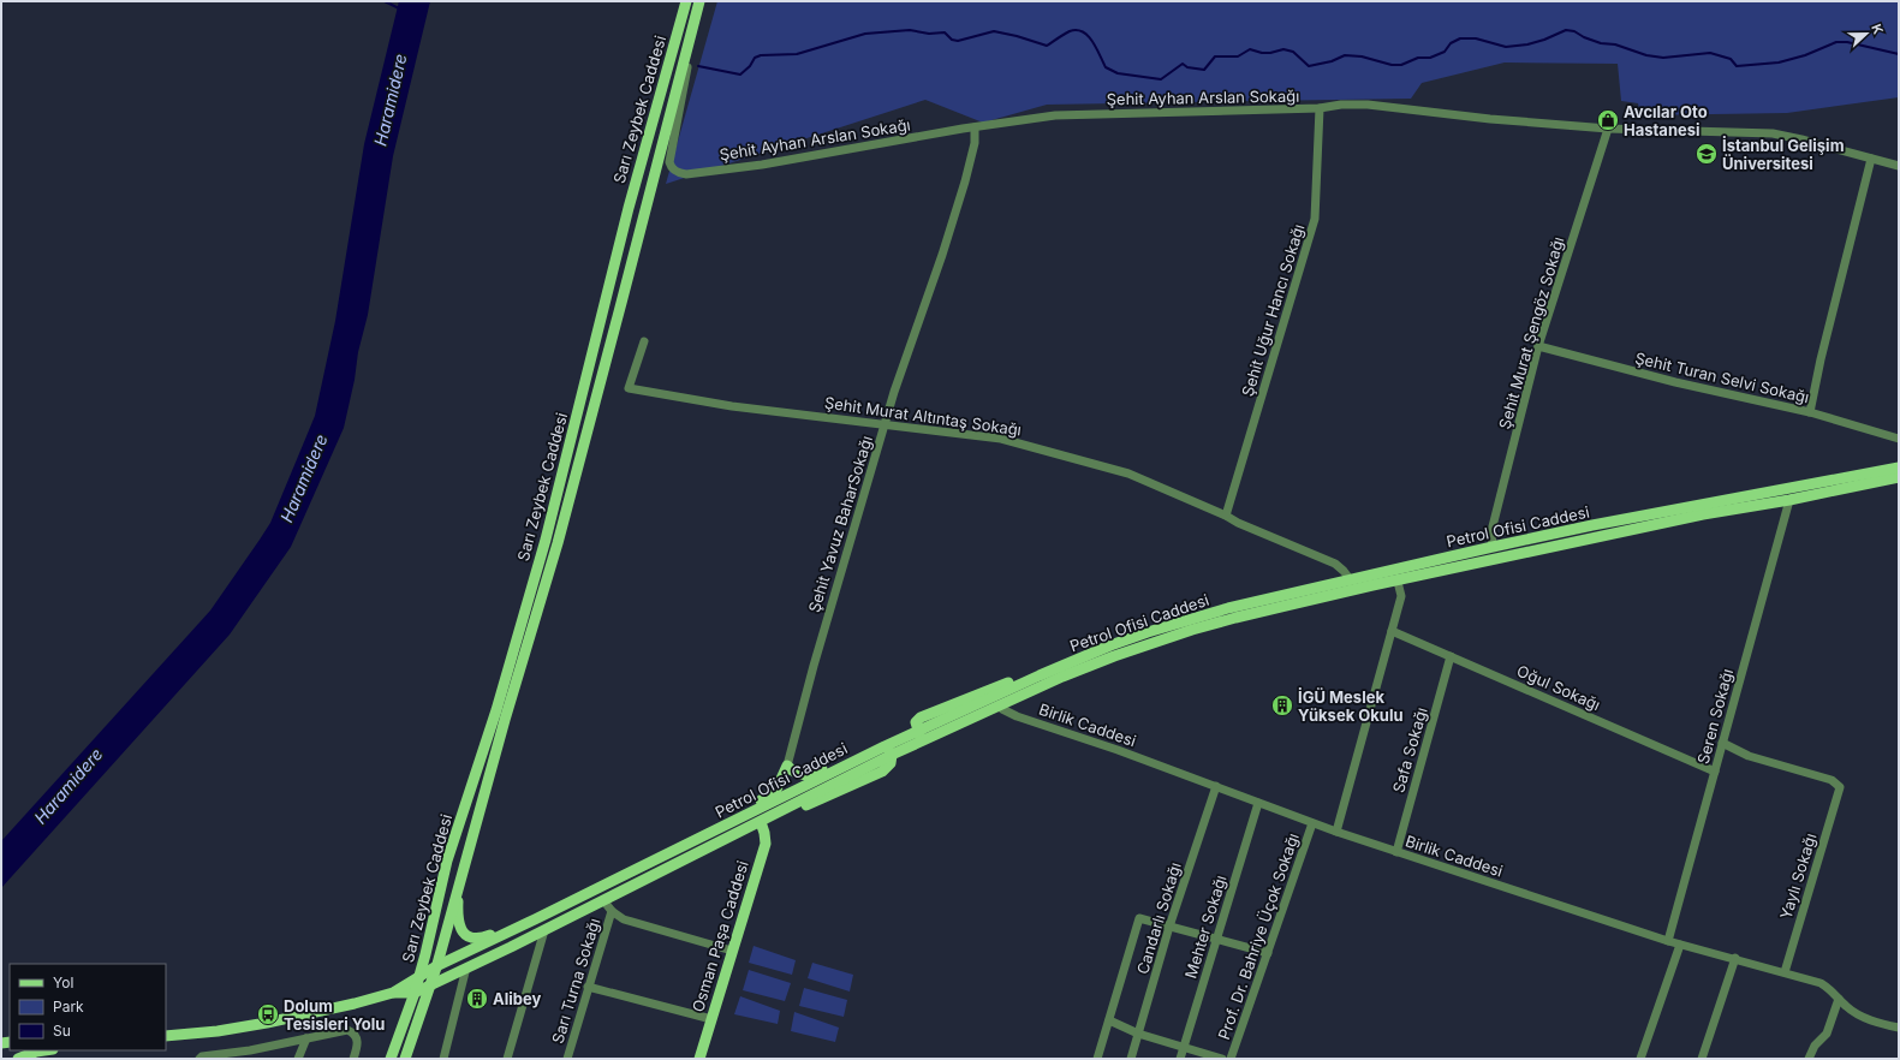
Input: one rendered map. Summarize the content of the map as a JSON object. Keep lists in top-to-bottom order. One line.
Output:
{"streets":{"main road":["Sarı Zeybek Caddesi","Petrol Ofisi Caddesi","Osman Paşa Caddesi"],"street":["Şehit Ayhan Arslan Sokağı","Şehit Uğur Hancı Sokağı","Şehit Murat Şengöz Sokağı","Şehit Turan Selvi Sokağı","Şehit Murat Altıntaş Sokağı","Şehit Yavuz BaharSokağı","Oğul Sokağı","Seren Sokağı","Birlik Caddesi","Safa Sokağı","Yaylı Sokağı","Candarlı Sokağı","Mehter Sokağı","Prof. Dr. Bahriye Üçok Sokağı","Sarı Turna Sokağı"]},"crossings":[["Şehit Ayhan Arslan Sokağı","Sarı Zeybek Caddesi"],["Şehit Ayhan Arslan Sokağı","Şehit Uğur Hancı Sokağı"],["Şehit Ayhan Arslan Sokağı","Şehit Murat Şengöz Sokağı"],["Şehit Ayhan Arslan Sokağı","Şehit Yavuz BaharSokağı"],["Sarı Zeybek Caddesi","Petrol Ofisi Caddesi"],["Şehit Uğur Hancı Sokağı","Şehit Murat Altıntaş Sokağı"],["Şehit Murat Şengöz Sokağı","Şehit Turan Selvi Sokağı"],["Şehit Murat Şengöz Sokağı","Petrol Ofisi Caddesi"],["Şehit Murat Altıntaş Sokağı","Şehit Yavuz BaharSokağı"],["Şehit Murat Altıntaş Sokağı","Petrol Ofisi Caddesi"],["Petrol Ofisi Caddesi","Seren Sokağı"],["Petrol Ofisi Caddesi","Birlik Caddesi"],["Petrol Ofisi Caddesi","Osman Paşa Caddesi"],["Oğul Sokağı","Seren Sokağı"],["Oğul Sokağı","Safa Sokağı"],["Seren Sokağı","Birlik Caddesi"],["Seren Sokağı","Yaylı Sokağı"],["Birlik Caddesi","Safa Sokağı"],["Birlik Caddesi","Yaylı Sokağı"],["Birlik Caddesi","Candarlı Sokağı"],["Birlik Caddesi","Mehter Sokağı"],["Birlik Caddesi","Prof. Dr. Bahriye Üçok Sokağı"]],"water":["Haramidere"],"places":{"shop":["Avcılar Oto Hastanesi"],"school or university":["İstanbul Gelişim Üniversitesi"],"building":["İGÜ Meslek Yüksek Okulu","Alibey"],"bus stop":["Dolum Tesisleri Yolu"]},"legend":["Yol","Park","Su"],"north":"right"}
